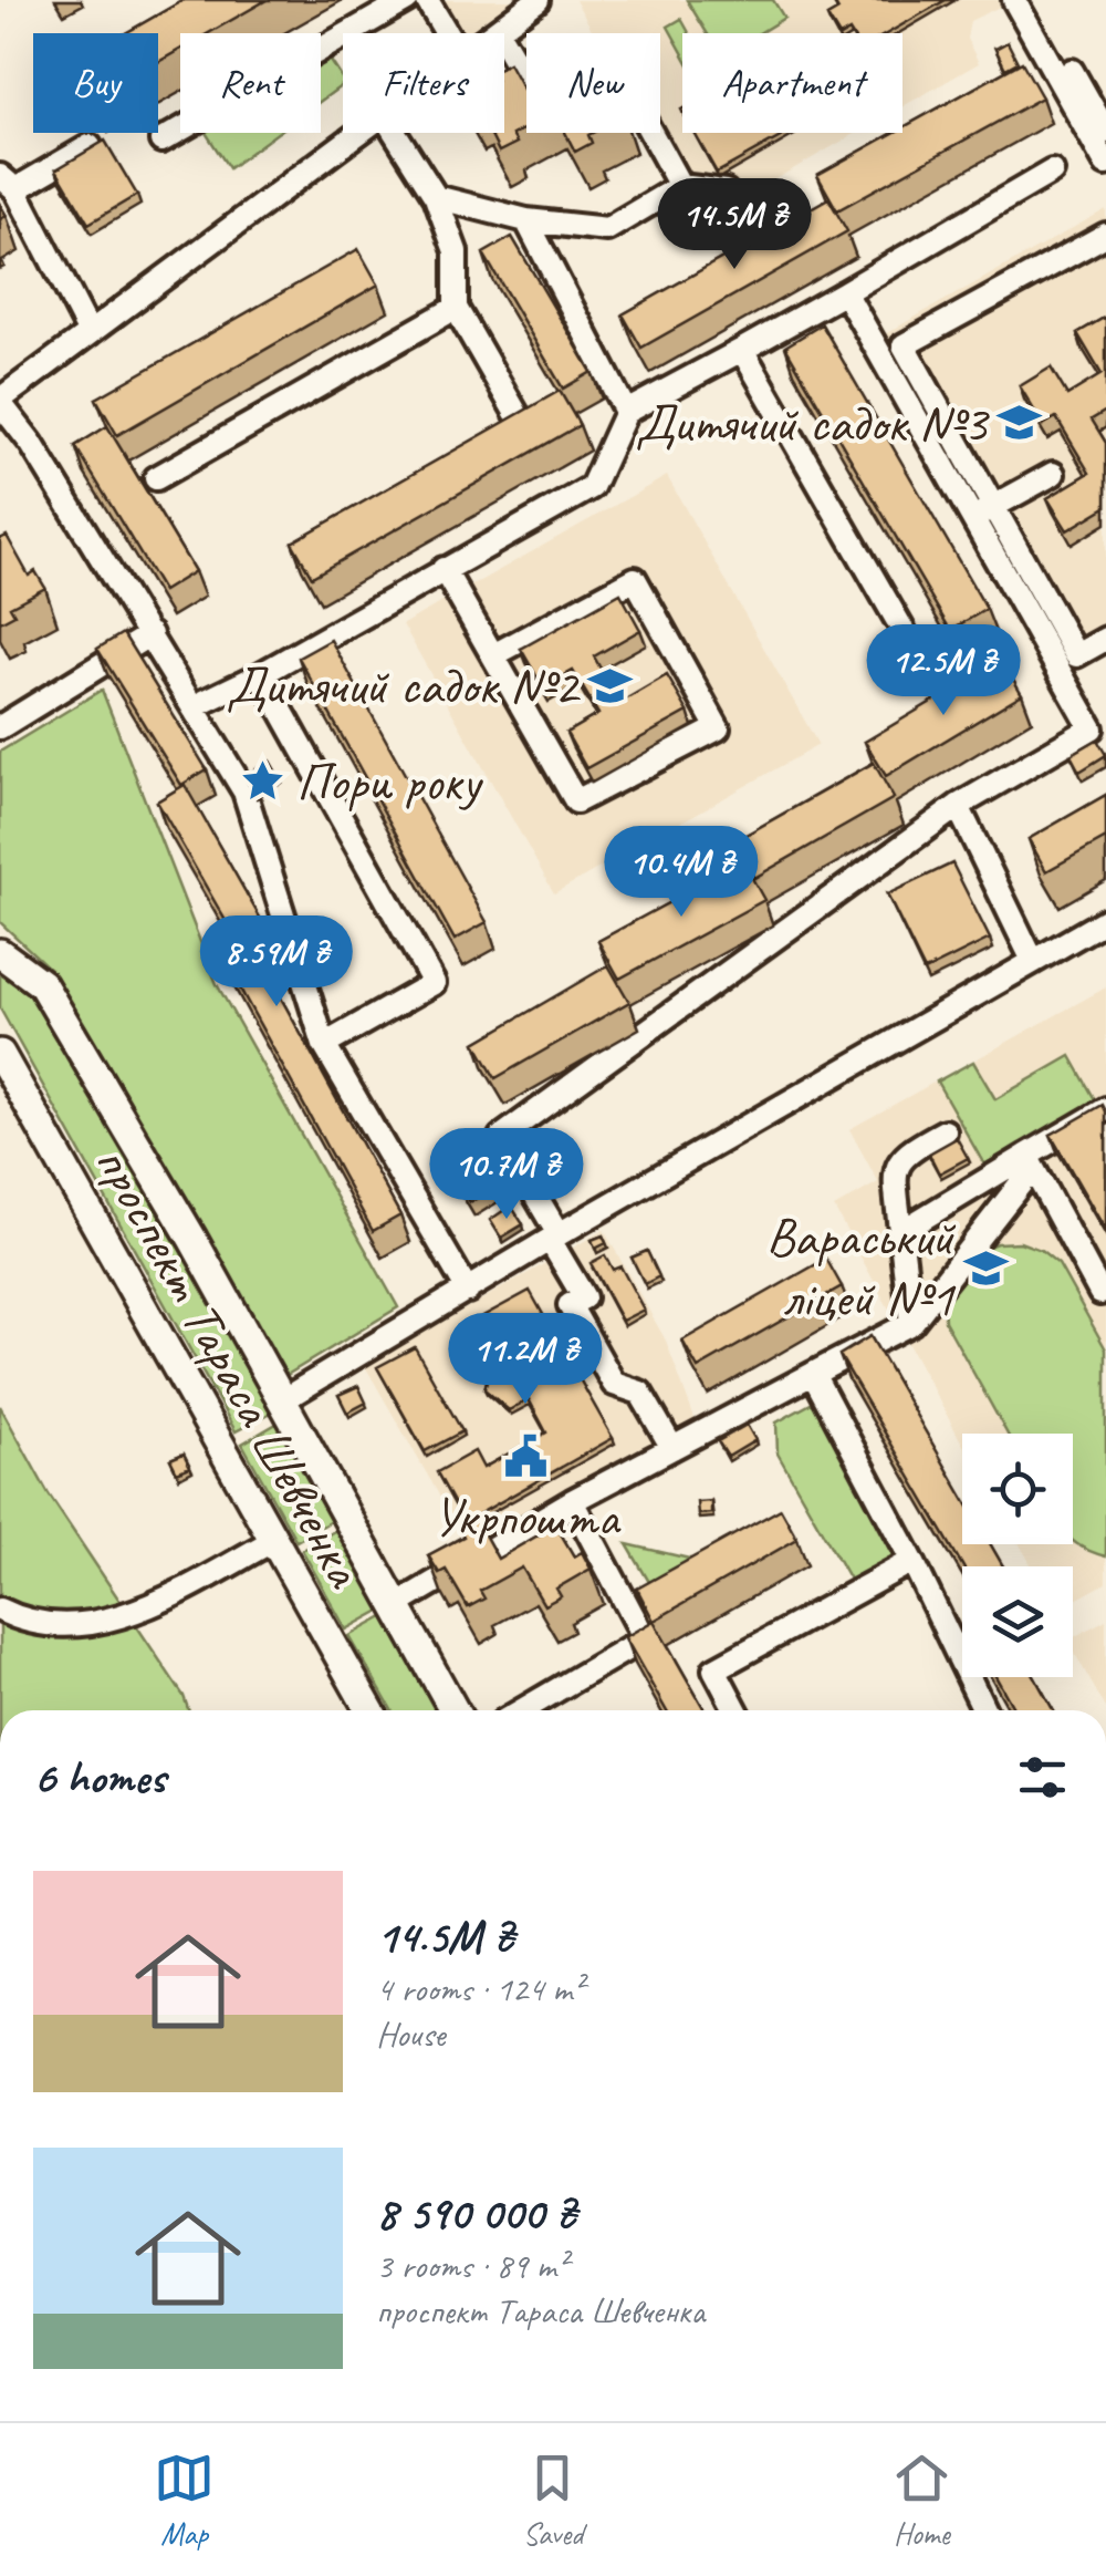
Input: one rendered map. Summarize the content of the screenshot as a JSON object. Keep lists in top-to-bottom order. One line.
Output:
{"streets":{"main road":["проспект Тараса Шевченка"]},"places":{"school or university":["Дитячий садок №3","Дитячий садок №2","Вараський ліцей №1"],"place":["Пори року"],"public building":["Укрпошта"]},"page":{"chip":["Buy","Rent","Filters","New","Apartment"],"price":["14.5M ₴","12.5M ₴","10.4M ₴","8.59M ₴","10.7M ₴","11.2M ₴"],"heading":"6 homes","list":[{"name":"14.5M ₴","note":"4 rooms · 124 m² · House"},{"name":"8 590 000 ₴","note":"3 rooms · 89 m² · проспект Тараса Шевченка"}],"tabs":["Map","Saved","Home"]}}
